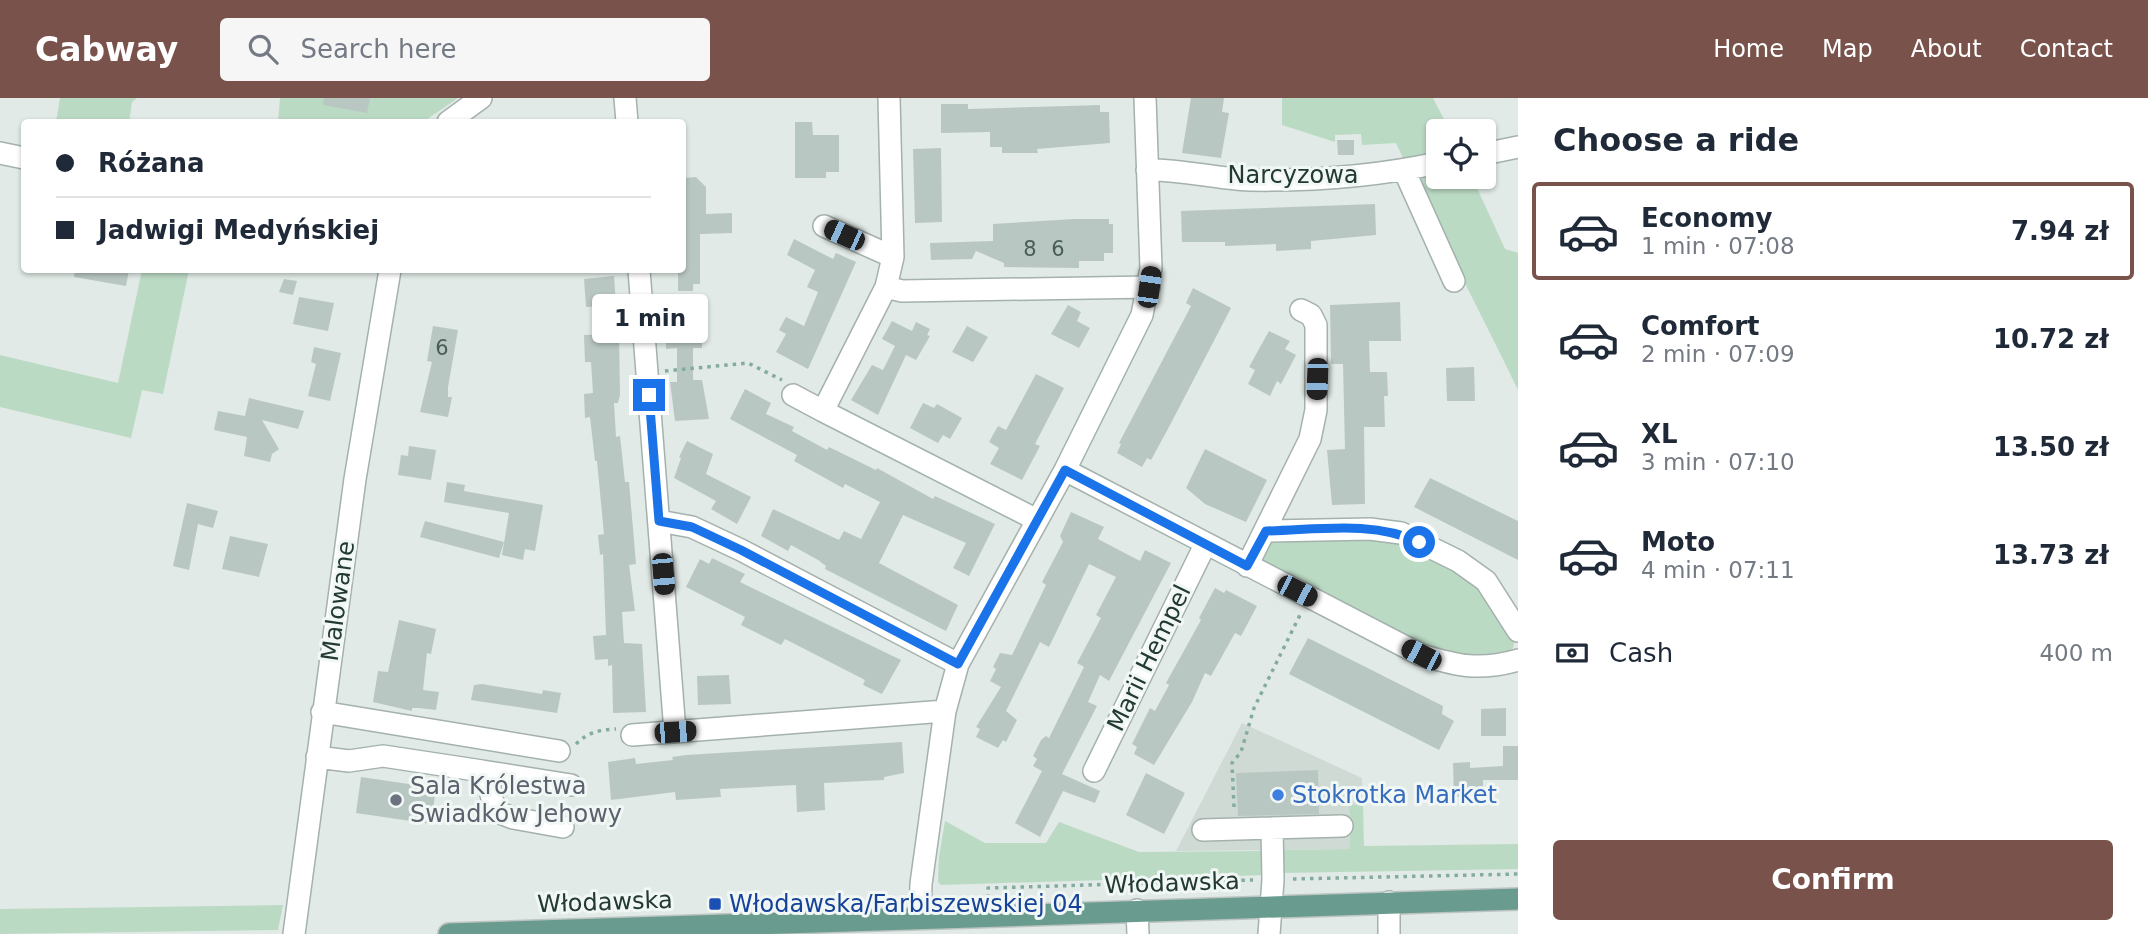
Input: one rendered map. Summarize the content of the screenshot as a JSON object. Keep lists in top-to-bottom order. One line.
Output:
{"streets":{"main road":["Włodawska"],"street":["Narcyzowa","Malowane","Marii Hempel"]},"places":{"other":["Stokrotka Market","Sala Królestwa Swiadków Jehowy"],"transit":["Włodawska/Farbiszewskiej 04"]},"house_numbers":["8","6","6"],"page":{"header":"Cabway","search":"Search here","nav":["Home","Map","About","Contact"],"heading":"Choose a ride","banner":["Różana","Jadwigi Medyńskiej"],"list":[{"name":"Economy","note":"1 min · 07:08","value":"7.94 zł"},{"name":"Comfort","note":"2 min · 07:09","value":"10.72 zł"},{"name":"XL","note":"3 min · 07:10","value":"13.50 zł"},{"name":"Moto","note":"4 min · 07:11","value":"13.73 zł"}],"bubble":"1 min","pay":["Cash","400 m"],"buttons":"Confirm"}}
